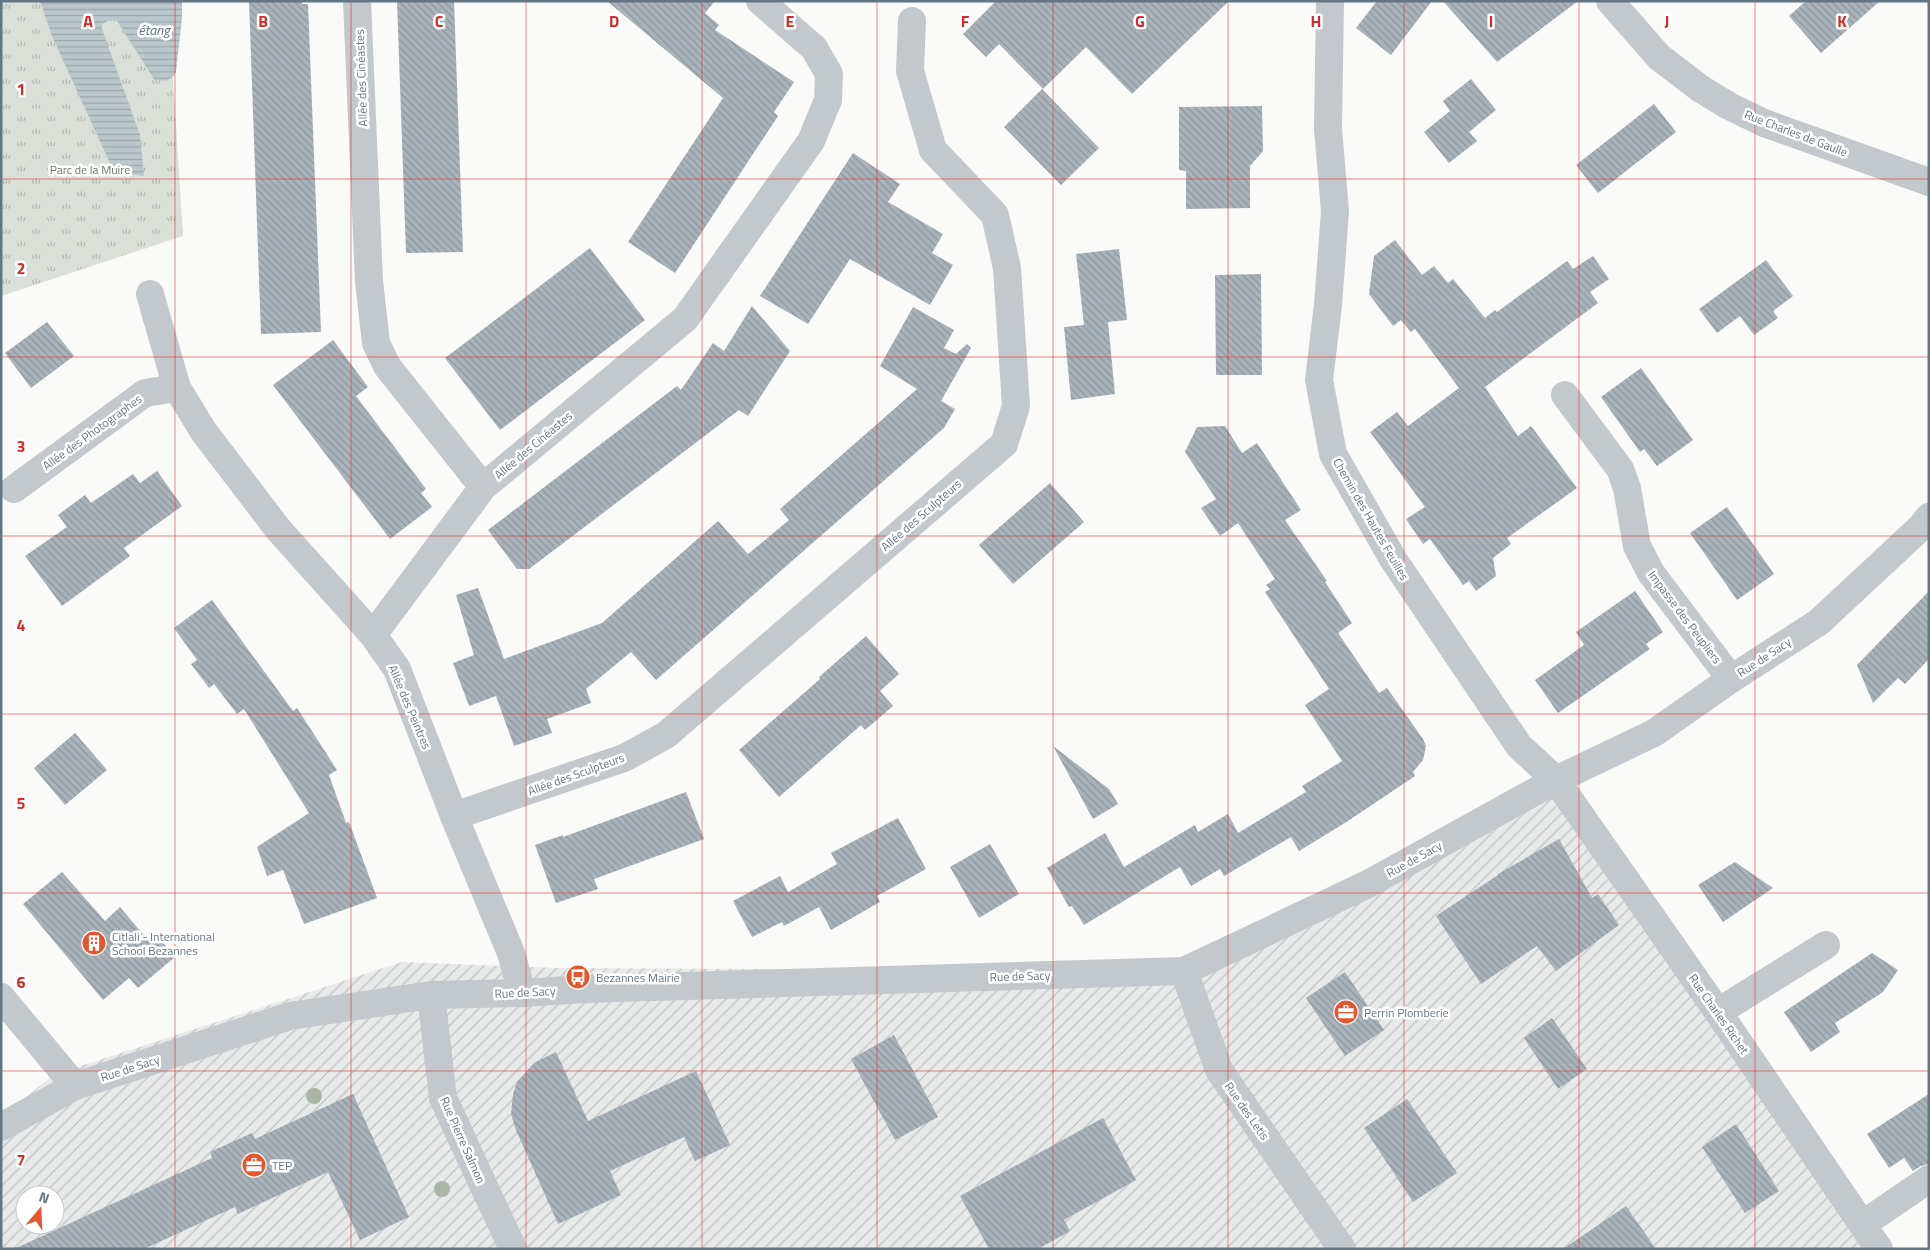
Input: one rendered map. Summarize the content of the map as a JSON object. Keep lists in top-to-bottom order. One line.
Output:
{"streets":{"street":["Allée des Cinéastes","Rue Charles de Gaulle","Allée des Photographes","Allée des Sculpteurs","Chemin des Hautes Feuilles","Impasse des Peupliers","Rue de Sacy","Allée des Peintres","Rue Charles Richet","Rue des Letis","Rue Pierre Salmon"]},"crossings":[["Allée des Photographes","Allée des Peintres"],["Allée des Sculpteurs","Allée des Peintres"],["Chemin des Hautes Feuilles","Rue de Sacy"],["Chemin des Hautes Feuilles","Rue Charles Richet"],["Impasse des Peupliers","Rue de Sacy"],["Rue de Sacy","Allée des Peintres"],["Rue de Sacy","Rue Charles Richet"],["Rue de Sacy","Rue des Letis"],["Rue de Sacy","Rue Pierre Salmon"]],"water":["étang"],"parks":["Parc de la Muire"],"places":{"building":["Citlali - International School Bezannes"],"bus stop":["Bezannes Mairie"],"office":["Perrin Plomberie","TEP"]},"north":"top","grid":{"columns":["A","B","C","D","E","F","G","H","I","J","K"],"rows":["1","2","3","4","5","6","7"]}}
